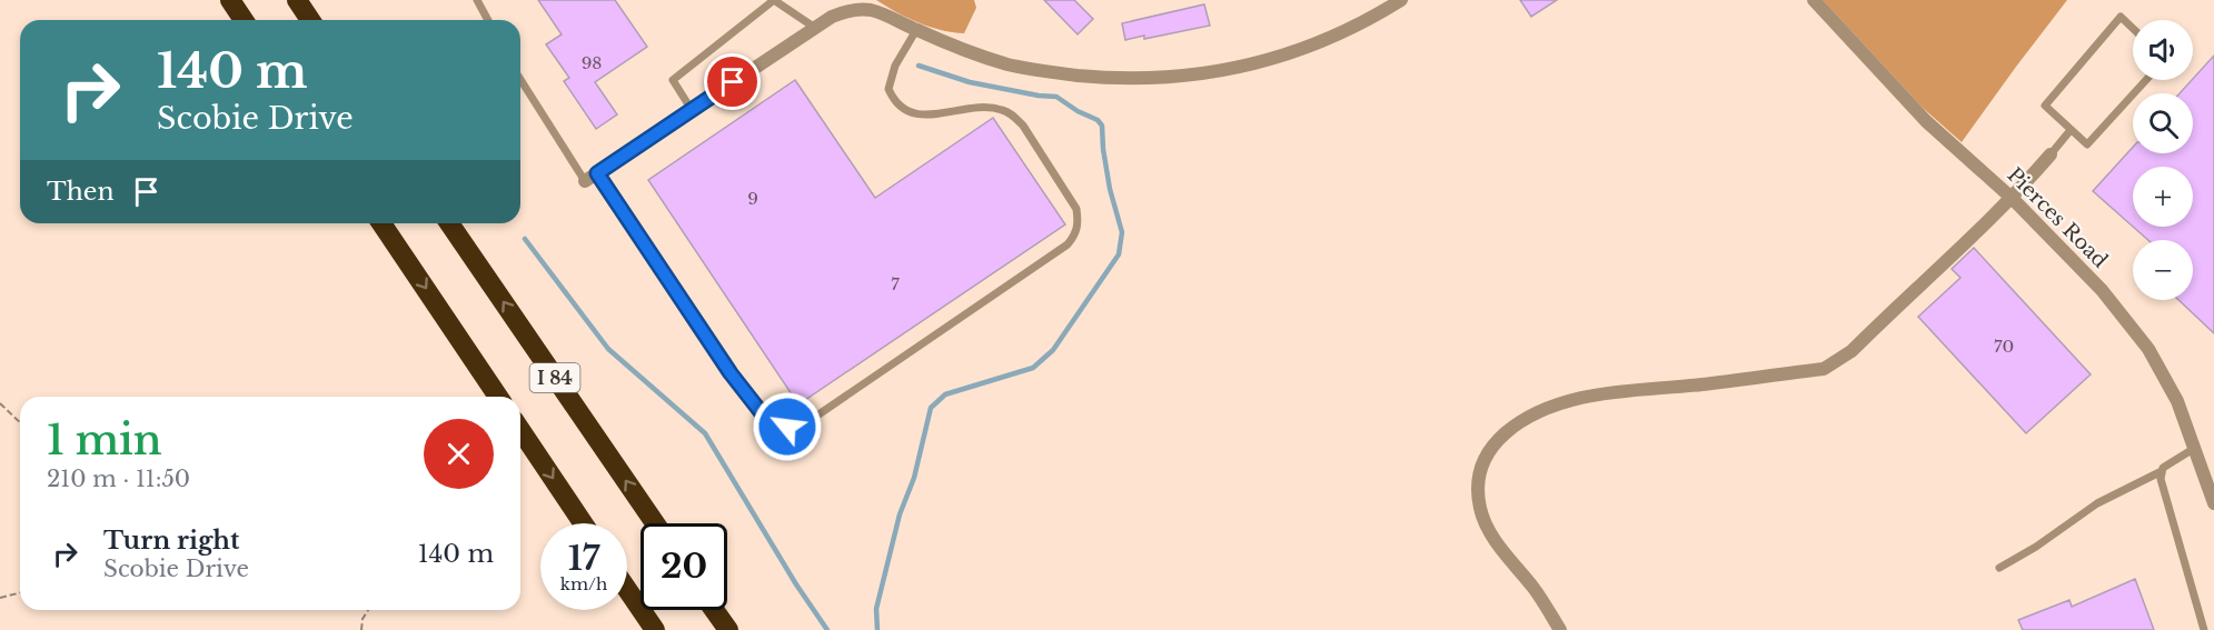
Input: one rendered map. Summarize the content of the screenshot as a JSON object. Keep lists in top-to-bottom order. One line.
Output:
{"streets":{"highway":["I 84"],"street":["Pierces Road"]},"house_numbers":["98","9","7","70"],"page":{"map_buttons":["+","−"],"turn":["140 m","Scobie Drive"],"then":"Then","heading":["1 min","210 m · 11:50"],"list":[{"name":"Turn right","note":"Scobie Drive","value":"140 m"}],"speed":"17 km/h","limit":"20"}}
